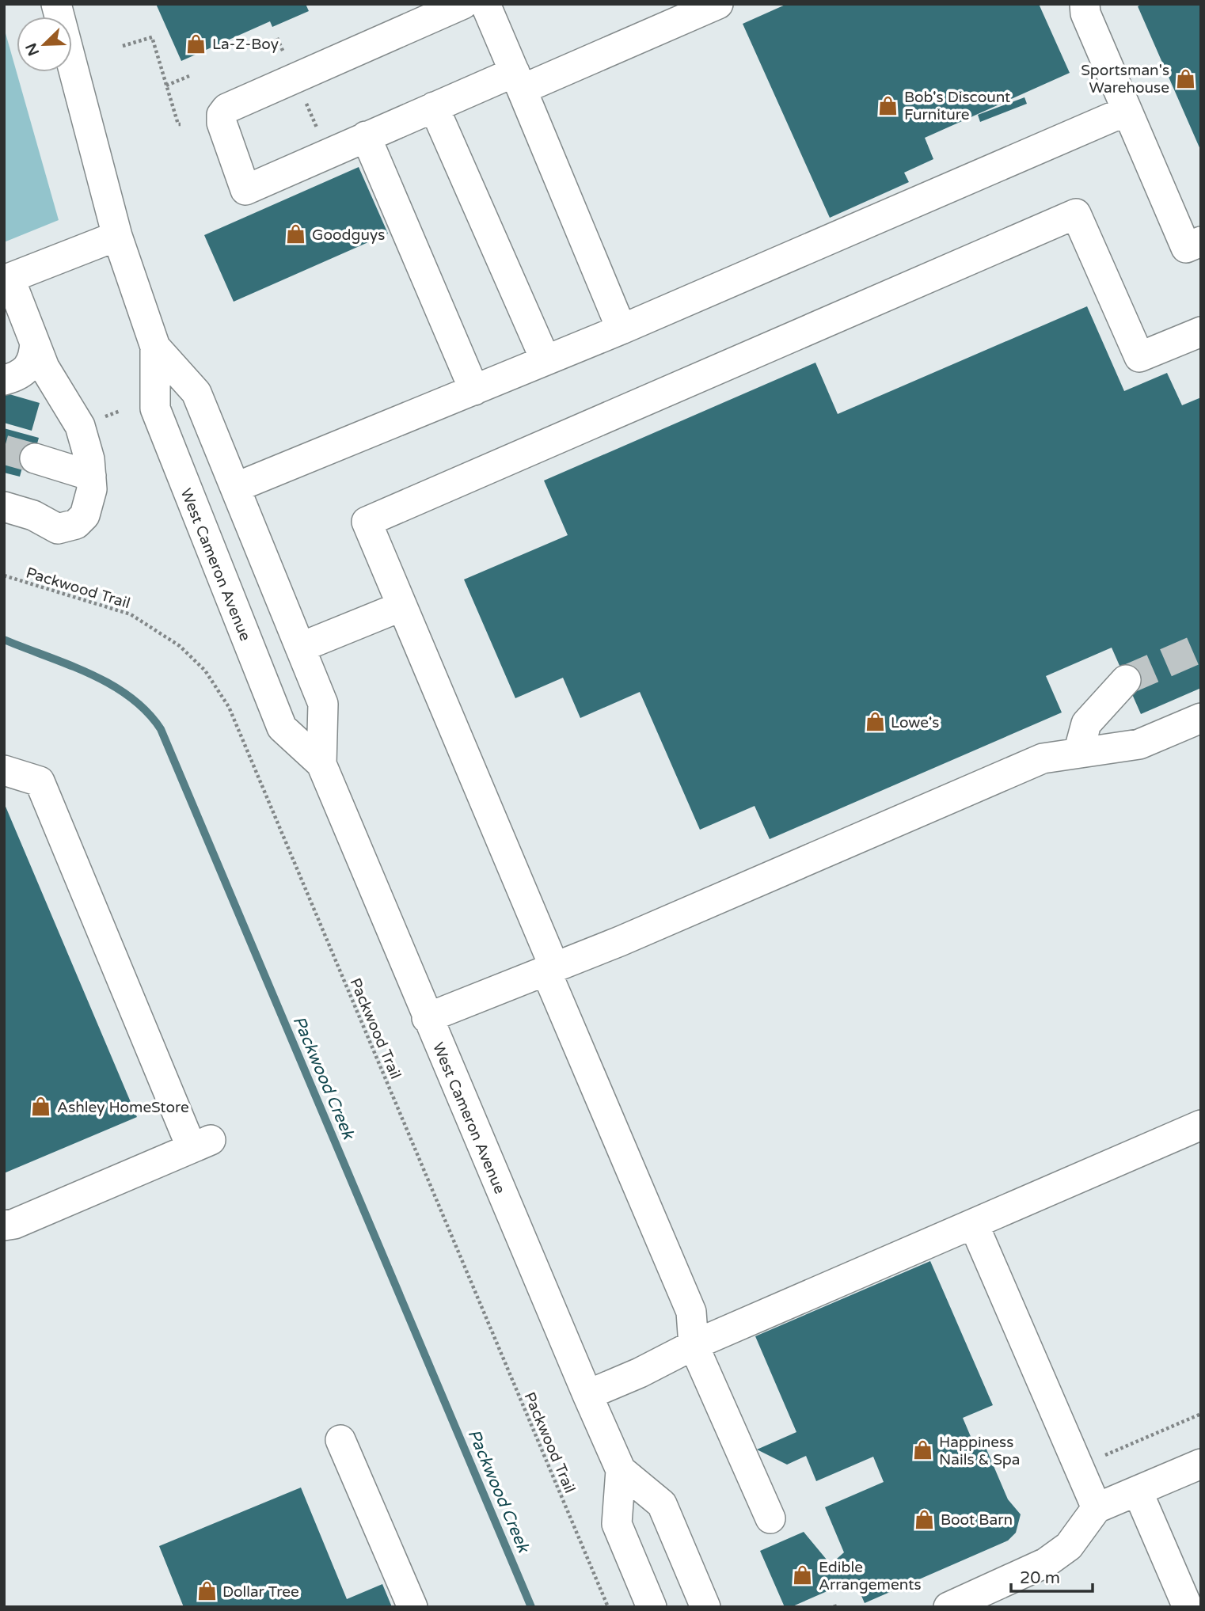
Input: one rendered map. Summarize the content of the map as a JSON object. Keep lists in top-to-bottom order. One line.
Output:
{"streets":{"street":["West Cameron Avenue"],"path":["Packwood Trail"]},"water":["Packwood Creek"],"places":{"shop":["La-Z-Boy","Sportsman's Warehouse","Bob's Discount Furniture","Goodguys","Lowe's","Ashley HomeStore","Happiness Nails & Spa","Boot Barn","Edible Arrangements","Dollar Tree"]},"scale_bar":"20 m","north":"bottom left"}
